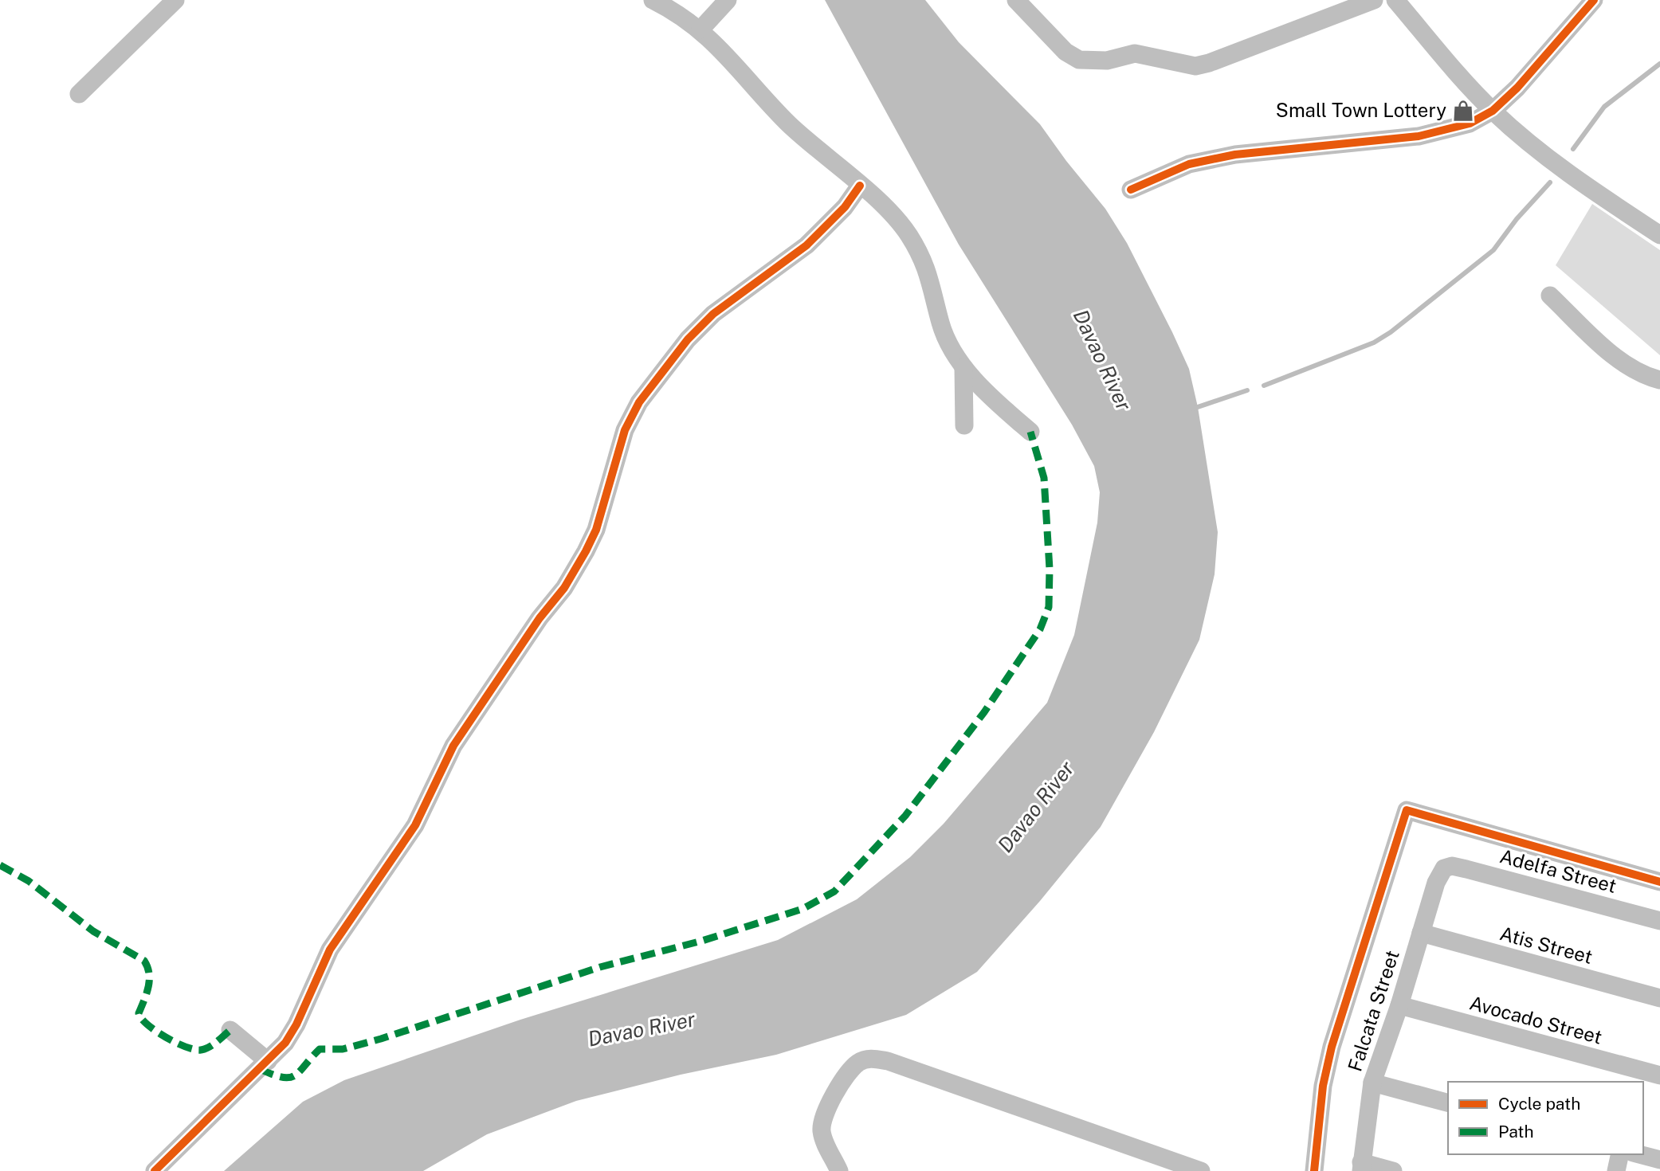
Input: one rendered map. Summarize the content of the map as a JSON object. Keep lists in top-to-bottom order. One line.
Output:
{"streets":{"street":["Adelfa Street","Atis Street","Falcata Street","Avocado Street"]},"crossings":[["Adelfa Street","Falcata Street"],["Atis Street","Falcata Street"],["Falcata Street","Avocado Street"]],"water":["Davao River"],"places":{"shop":["Small Town Lottery"]},"legend":["Cycle path","Path"]}
